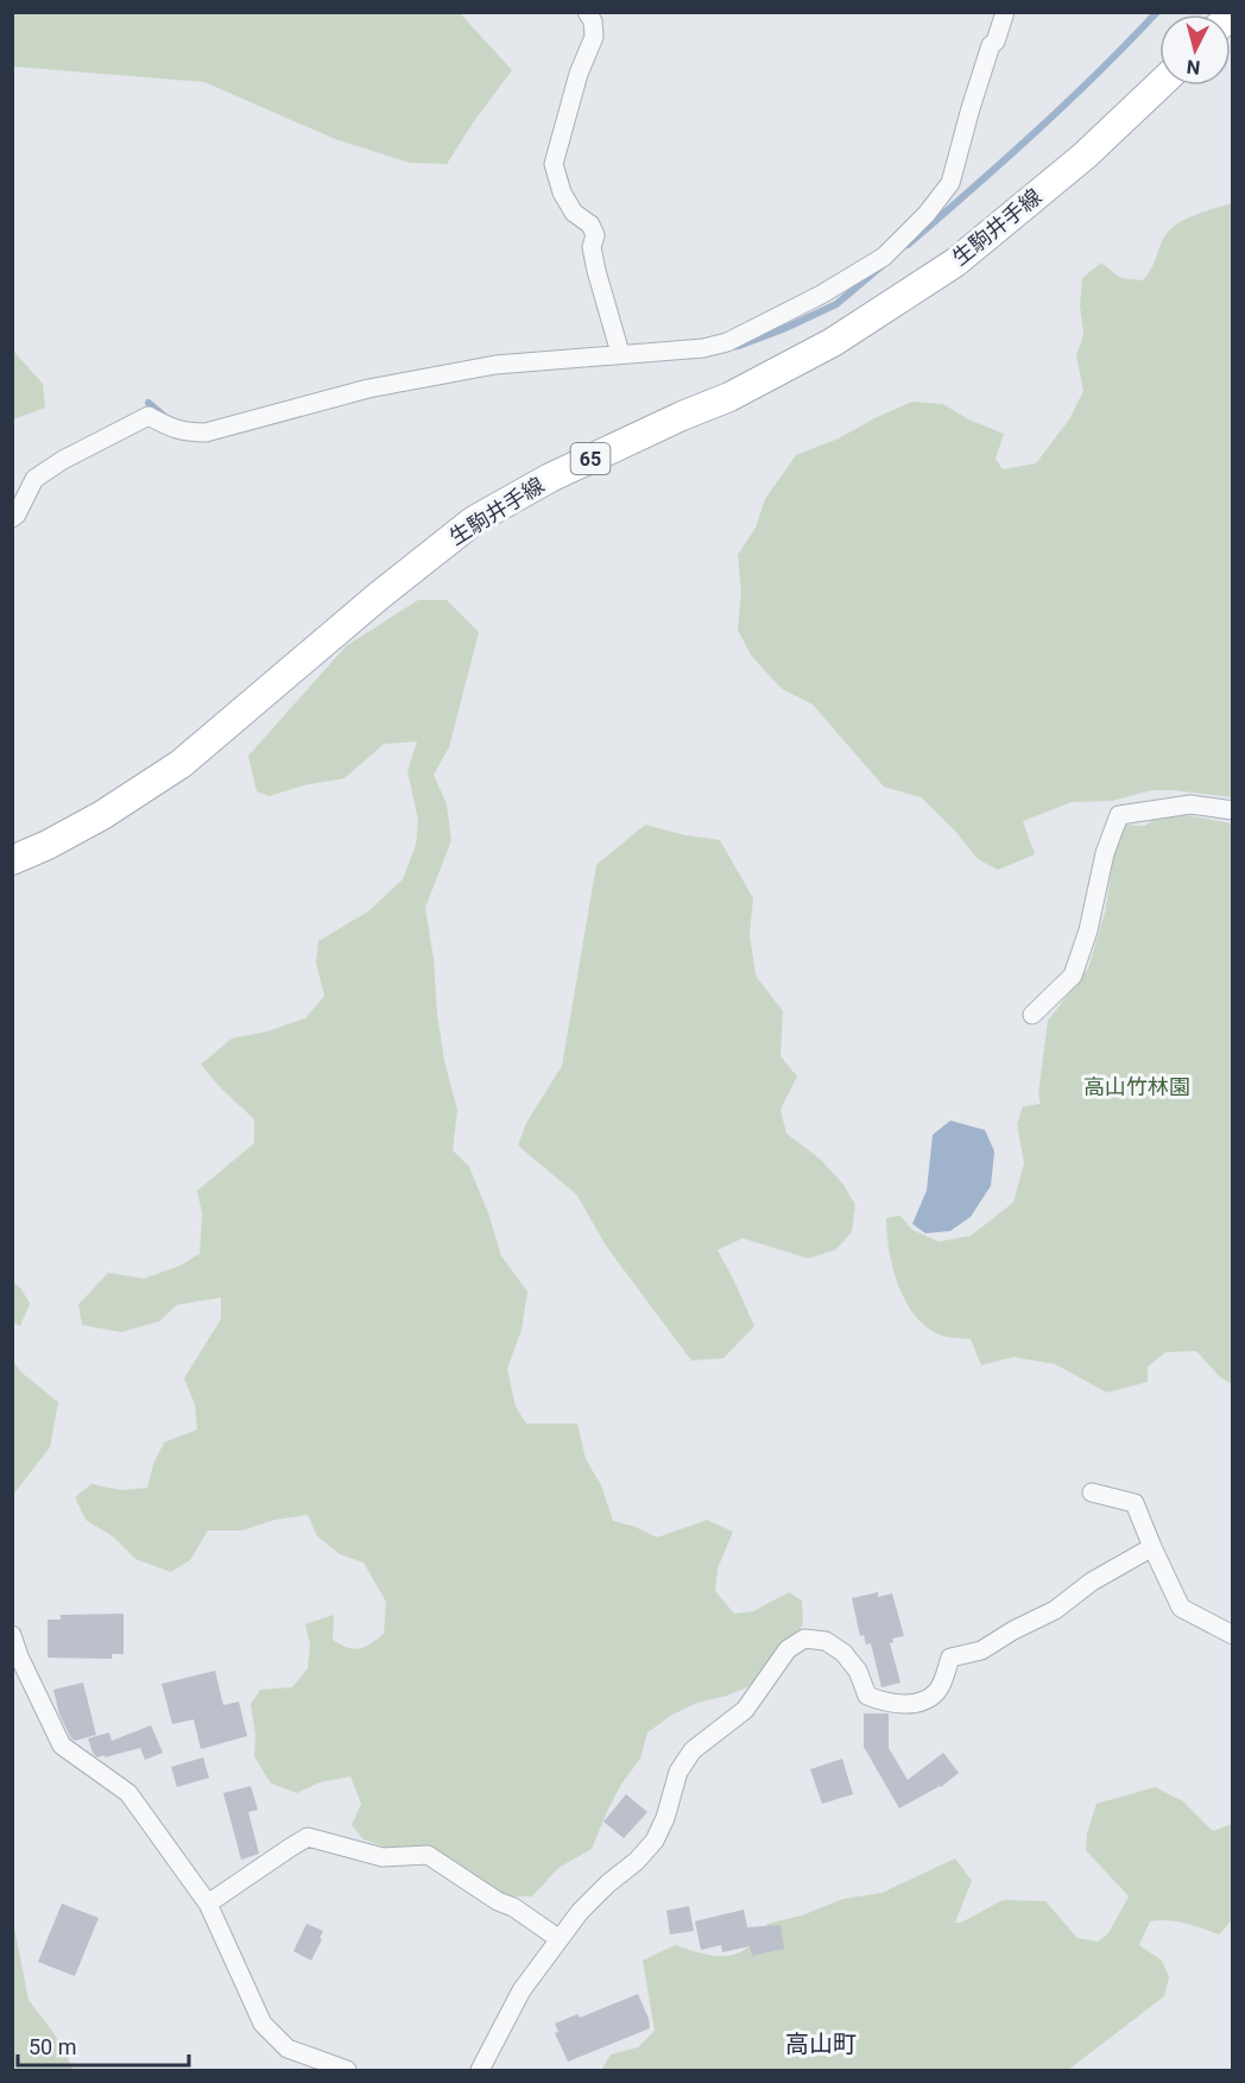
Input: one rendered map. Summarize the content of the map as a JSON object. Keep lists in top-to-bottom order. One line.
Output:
{"streets":{"main road":["生駒井手線","65"]},"districts":["高山町"],"parks":["高山竹林園"],"scale_bar":"50 m","north":"bottom"}
